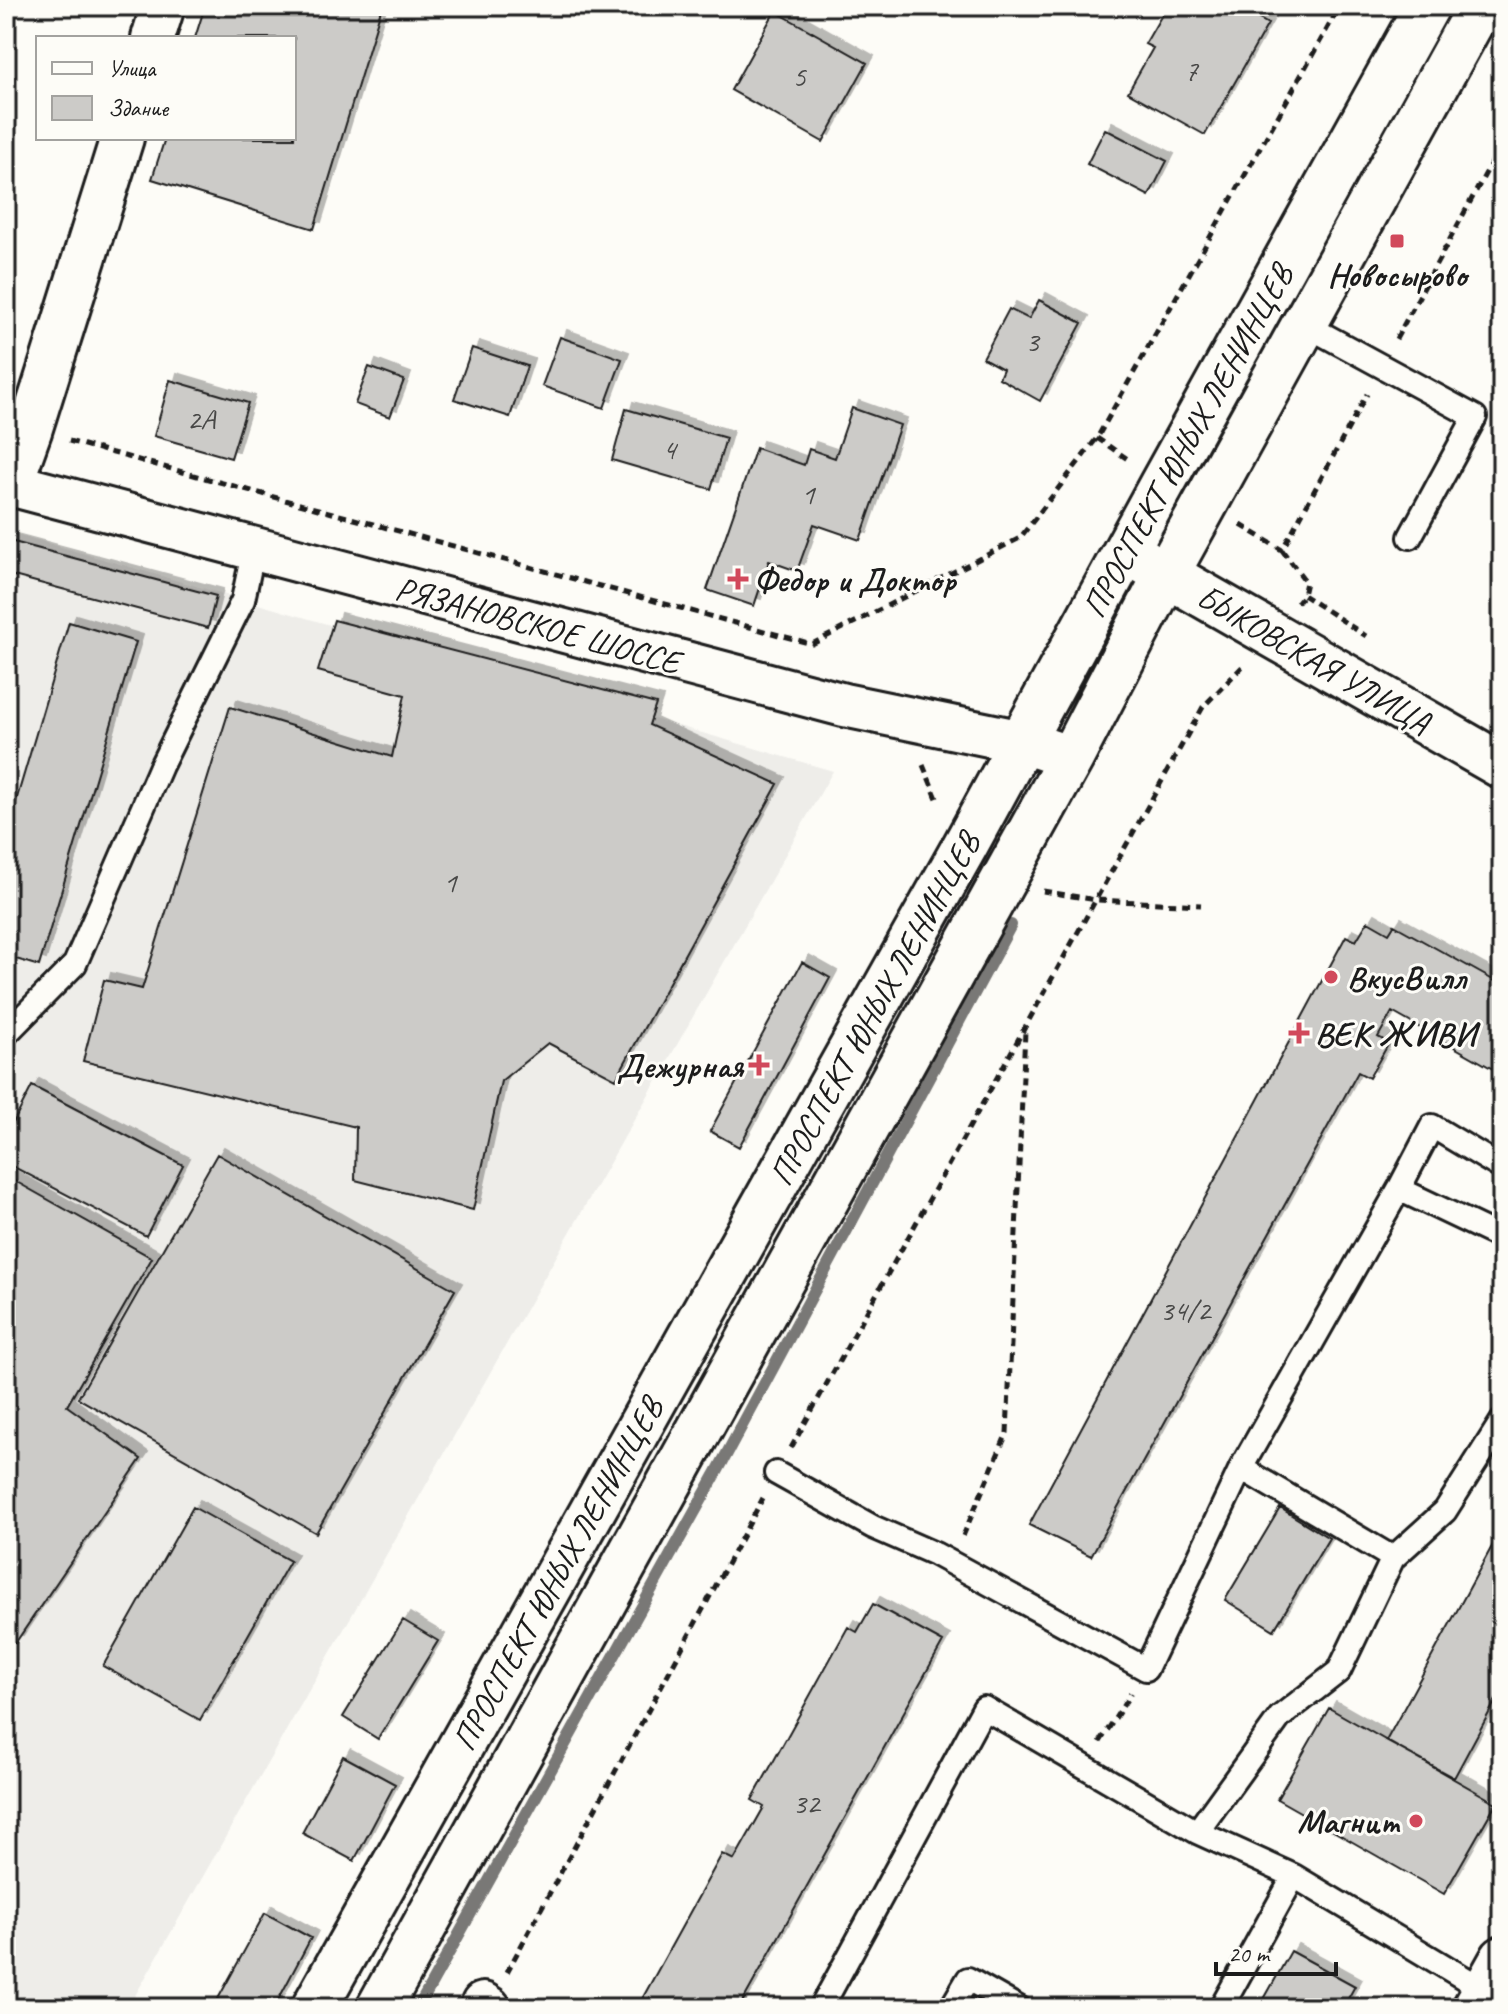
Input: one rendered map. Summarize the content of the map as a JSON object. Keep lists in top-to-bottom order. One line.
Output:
{"streets":{"main road":["ПРОСПЕКТ ЮНЫХ ЛЕНИНЦЕВ","БЫКОВСКАЯ УЛИЦА"],"street":["РЯЗАНОВСКОЕ ШОССЕ"]},"crossings":[["ПРОСПЕКТ ЮНЫХ ЛЕНИНЦЕВ","РЯЗАНОВСКОЕ ШОССЕ"],["ПРОСПЕКТ ЮНЫХ ЛЕНИНЦЕВ","БЫКОВСКАЯ УЛИЦА"]],"places":{"transit":["Новосырово"],"health":["Федор и Доктор","ВЕК ЖИВИ","Дежурная"],"other":["ВкусВилл","Магнит"]},"house_numbers":["7","5","3","2А","4","1","1","34/2","32"],"legend":["Улица","Здание"],"scale_bar":"20 m"}
